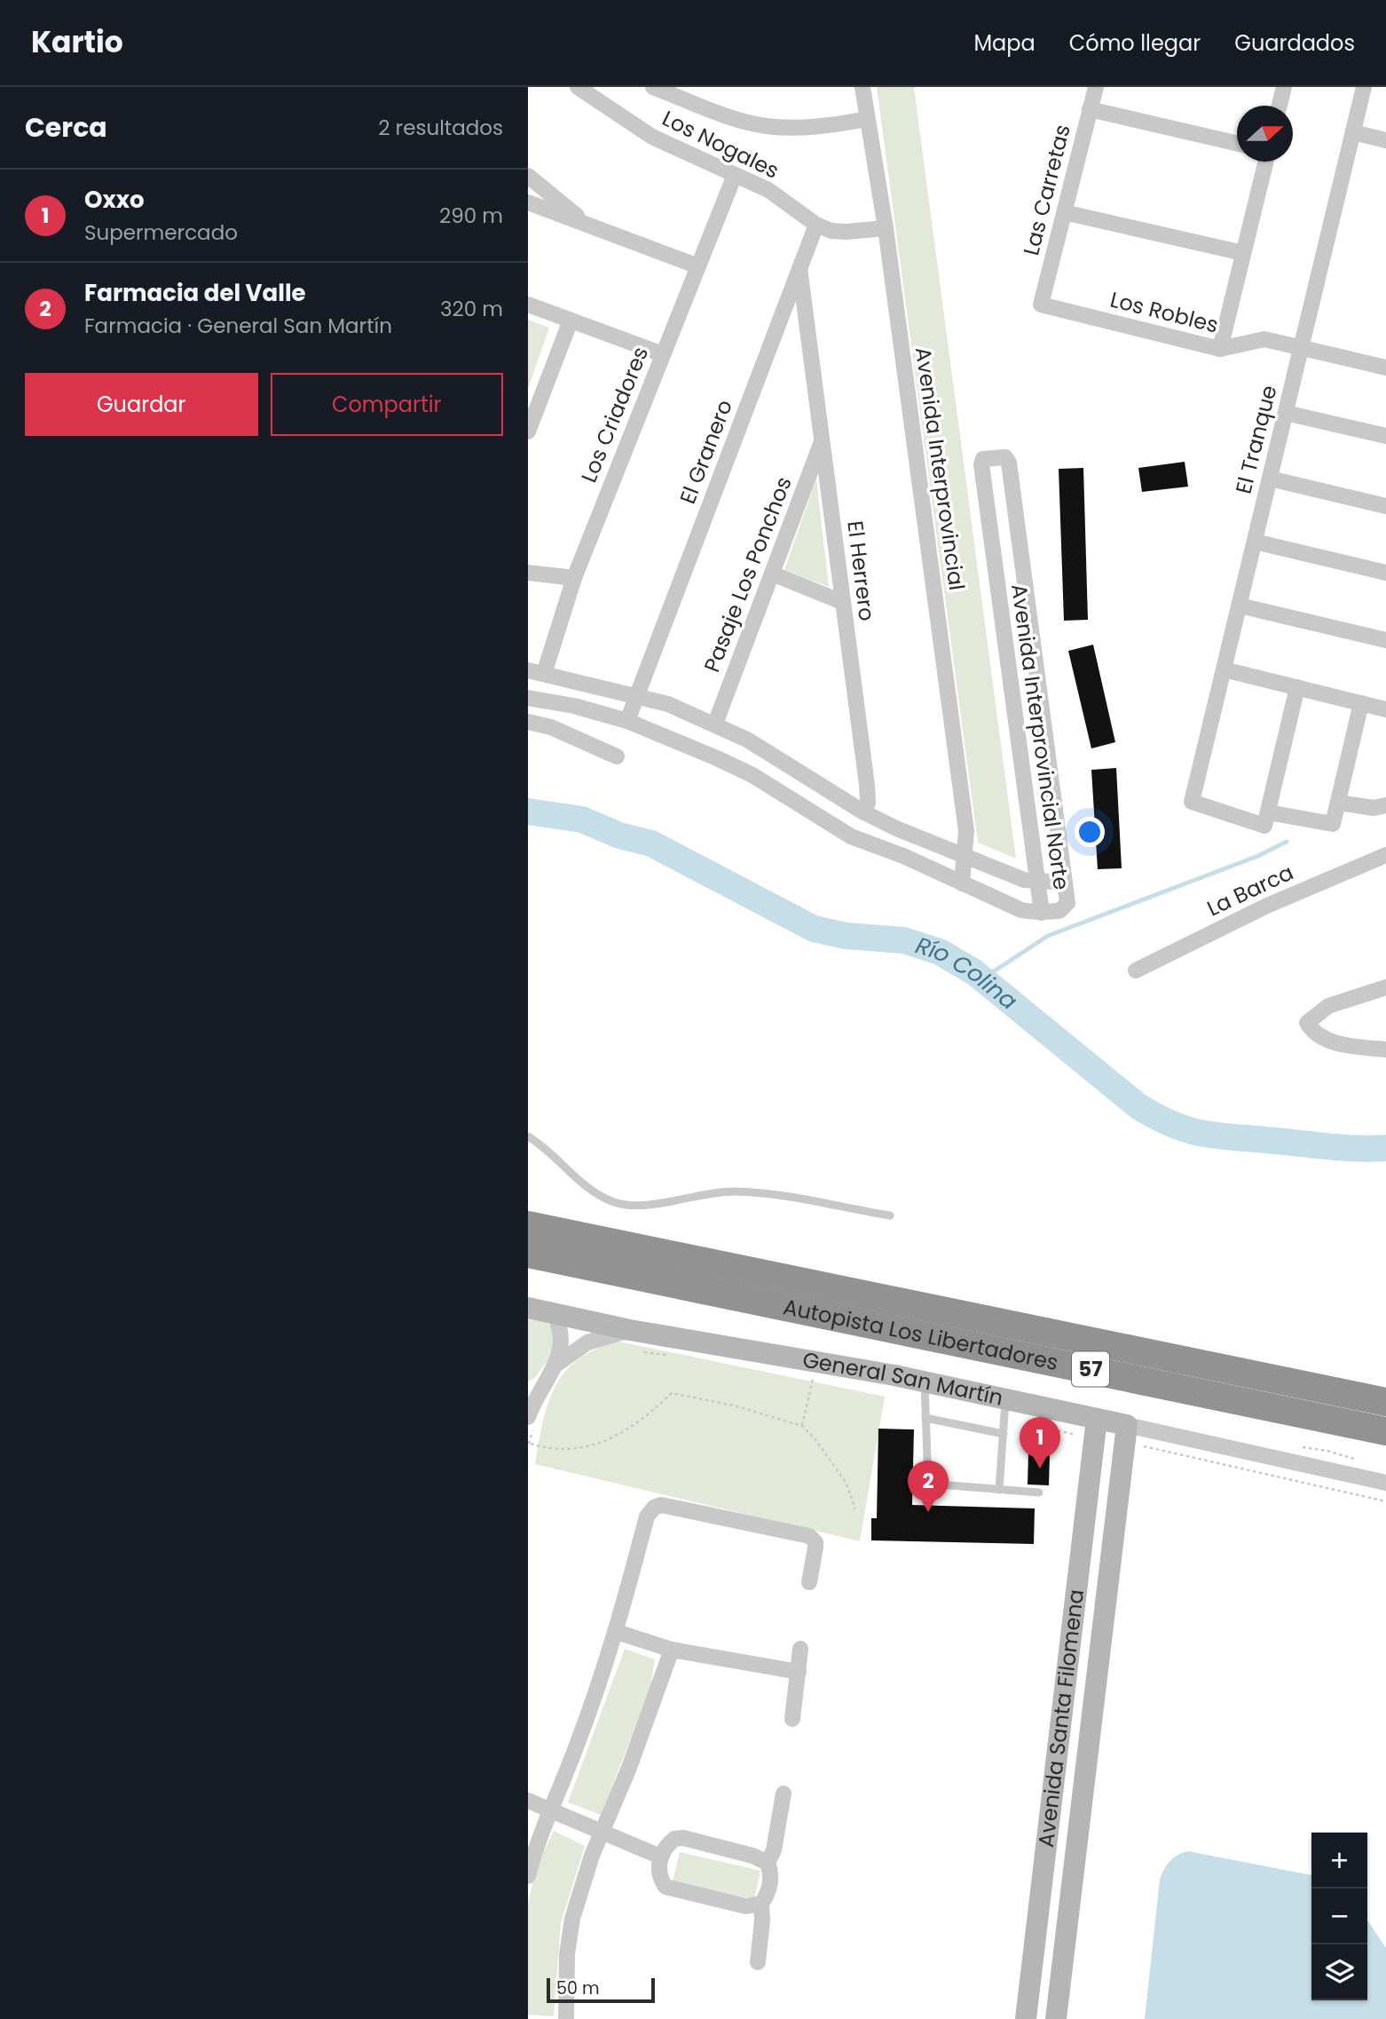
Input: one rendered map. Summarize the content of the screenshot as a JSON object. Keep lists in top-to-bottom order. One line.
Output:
{"streets":{"highway":["Autopista Los Libertadores","57"],"street":["Los Nogales","Las Carretas","Los Robles","Los Criadores","El Tranque","El Granero","Avenida Interprovincial","El Herrero","Pasaje Los Ponchos","Avenida Interprovincial Norte","La Barca","General San Martín","Avenida Santa Filomena"]},"crossings":[["Los Nogales","Los Criadores"],["Los Nogales","El Granero"],["Los Nogales","Avenida Interprovincial"],["Las Carretas","Los Robles"],["Los Robles","El Tranque"],["El Granero","El Herrero"],["El Herrero","Pasaje Los Ponchos"],["General San Martín","Avenida Santa Filomena"]],"water":["Río Colina"],"scale_bar":"50 m","north":"right","page":{"header":"Kartio","nav":["Mapa","Cómo llegar","Guardados"],"heading":["Cerca","2 resultados"],"list":[{"mark":"1","name":"Oxxo","note":"Supermercado","value":"290 m"},{"mark":"2","name":"Farmacia del Valle","note":"Farmacia · General San Martín","value":"320 m"}],"buttons":["Guardar","Compartir"],"pins":["1","2"],"map_buttons":["+","−"],"scale":"50 m"}}
